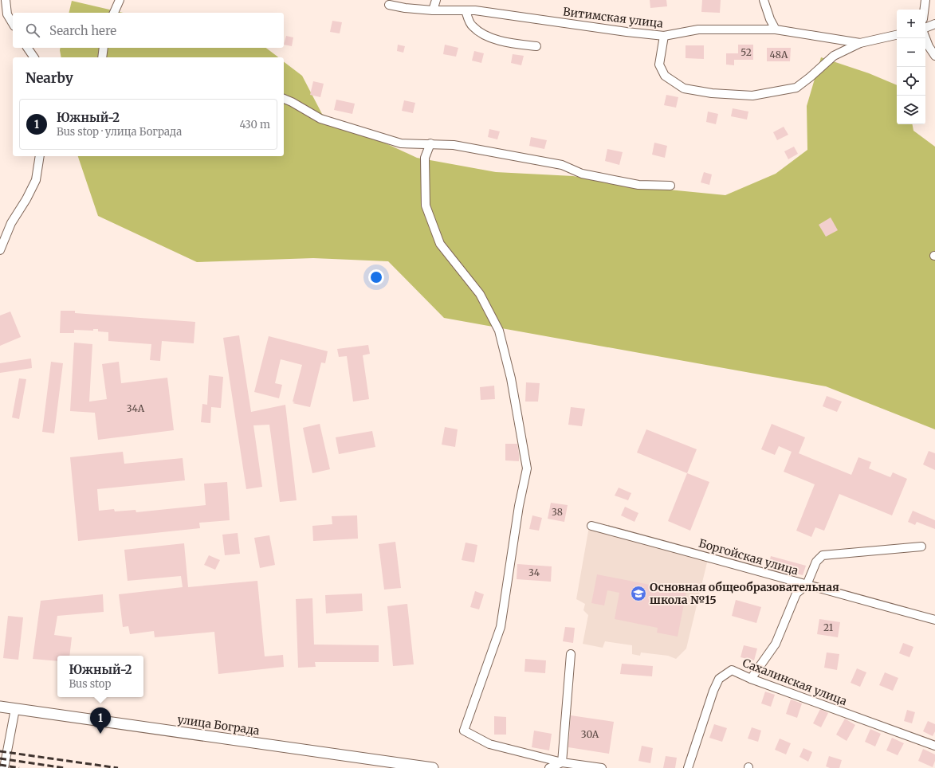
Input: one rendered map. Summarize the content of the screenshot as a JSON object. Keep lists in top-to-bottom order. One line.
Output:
{"streets":{"main road":["улица Бограда"],"street":["Витимская улица","Боргойская улица","Сахалинская улица"]},"places":{"school or university":["Основная общеобразовательная школа №15"]},"house_numbers":["52","48А","34А","38","34","21","30А"],"page":{"map_buttons":["+","−"],"search":"Search here","heading":"Nearby","list":[{"mark":"1","name":"Южный-2","note":"Bus stop · улица Бограда","value":"430 m"}],"popup":["Южный-2","Bus stop"],"pins":"1"}}
